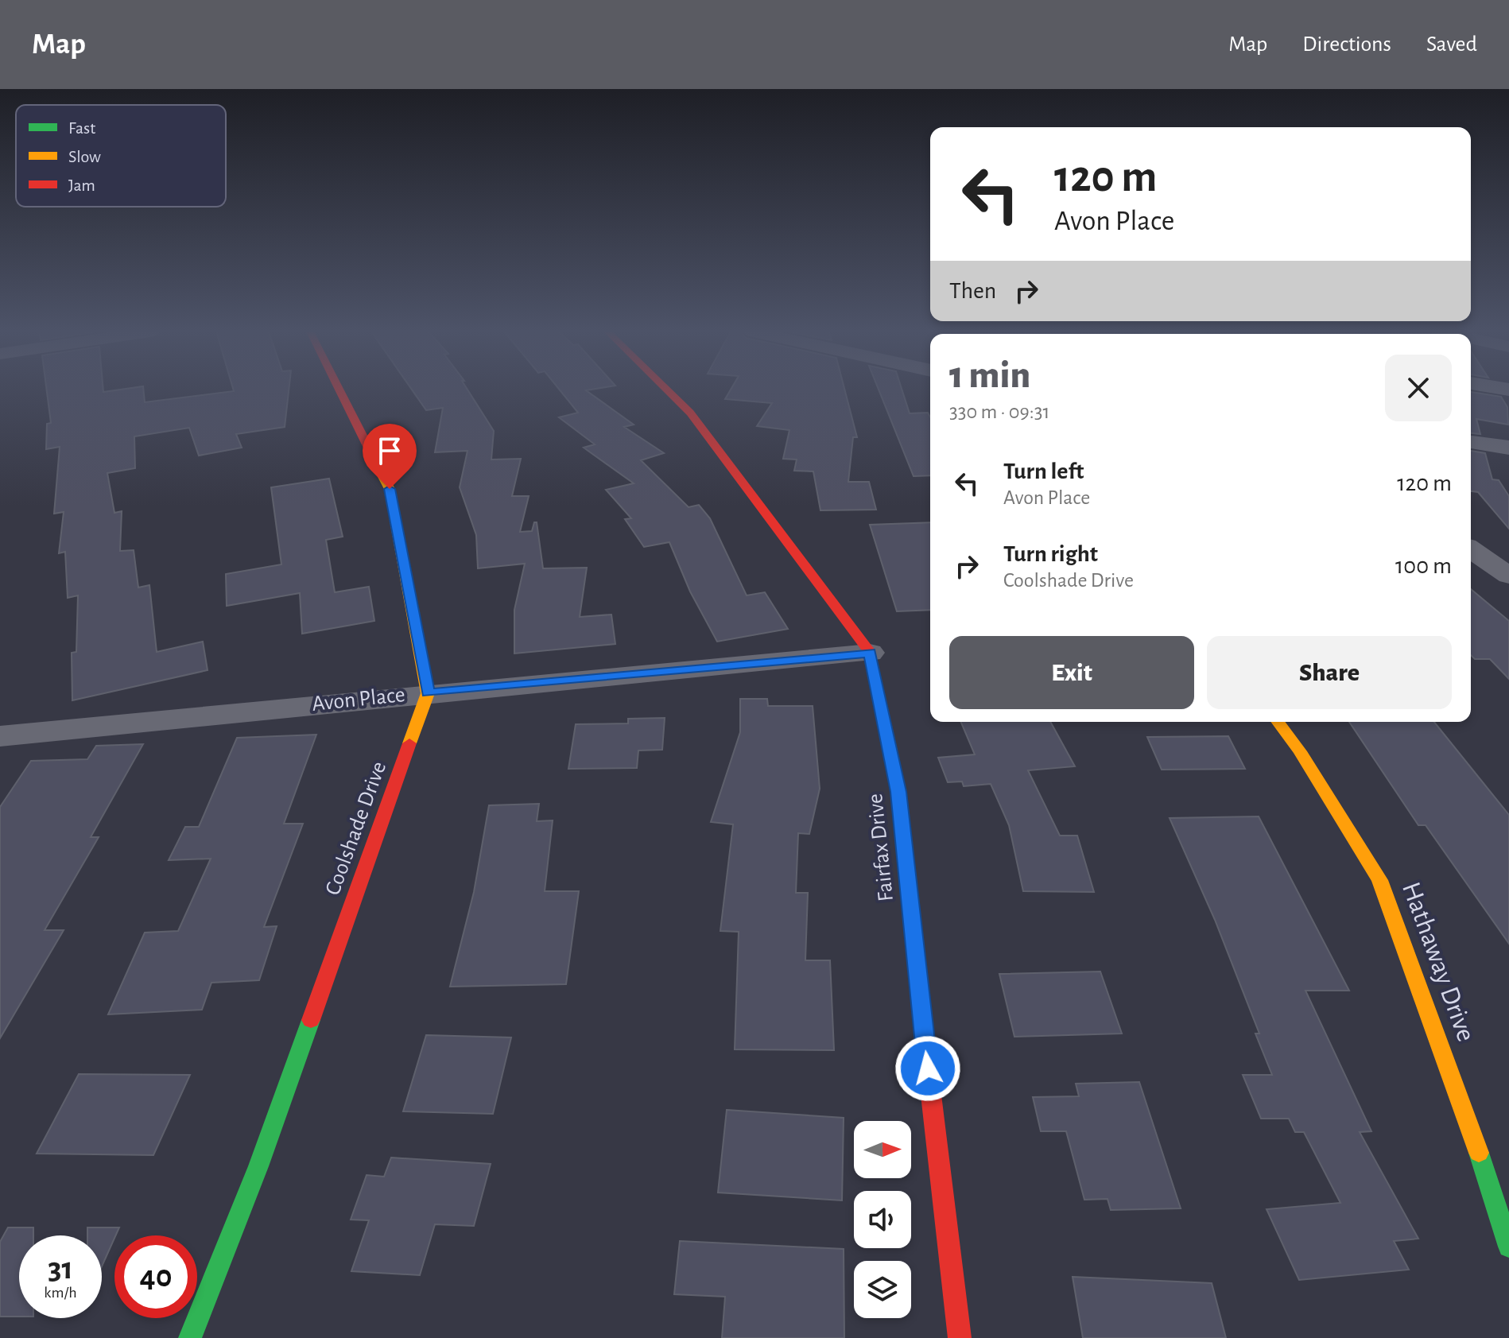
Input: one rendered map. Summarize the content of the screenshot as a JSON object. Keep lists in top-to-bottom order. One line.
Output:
{"streets":{"street":["Avon Place","Coolshade Drive","Fairfax Drive","Hathaway Drive"]},"crossings":[["Avon Place","Coolshade Drive"],["Avon Place","Fairfax Drive"]],"legend":["Fast","Slow","Jam"],"north":"right","page":{"header":"Map","nav":["Map","Directions","Saved"],"turn":["120 m","Avon Place"],"then":"Then","heading":["1 min","330 m · 09:31"],"list":[{"name":"Turn left","note":"Avon Place","value":"120 m"},{"name":"Turn right","note":"Coolshade Drive","value":"100 m"}],"buttons":["Exit","Share"],"speed":"31 km/h","limit":"40"}}
